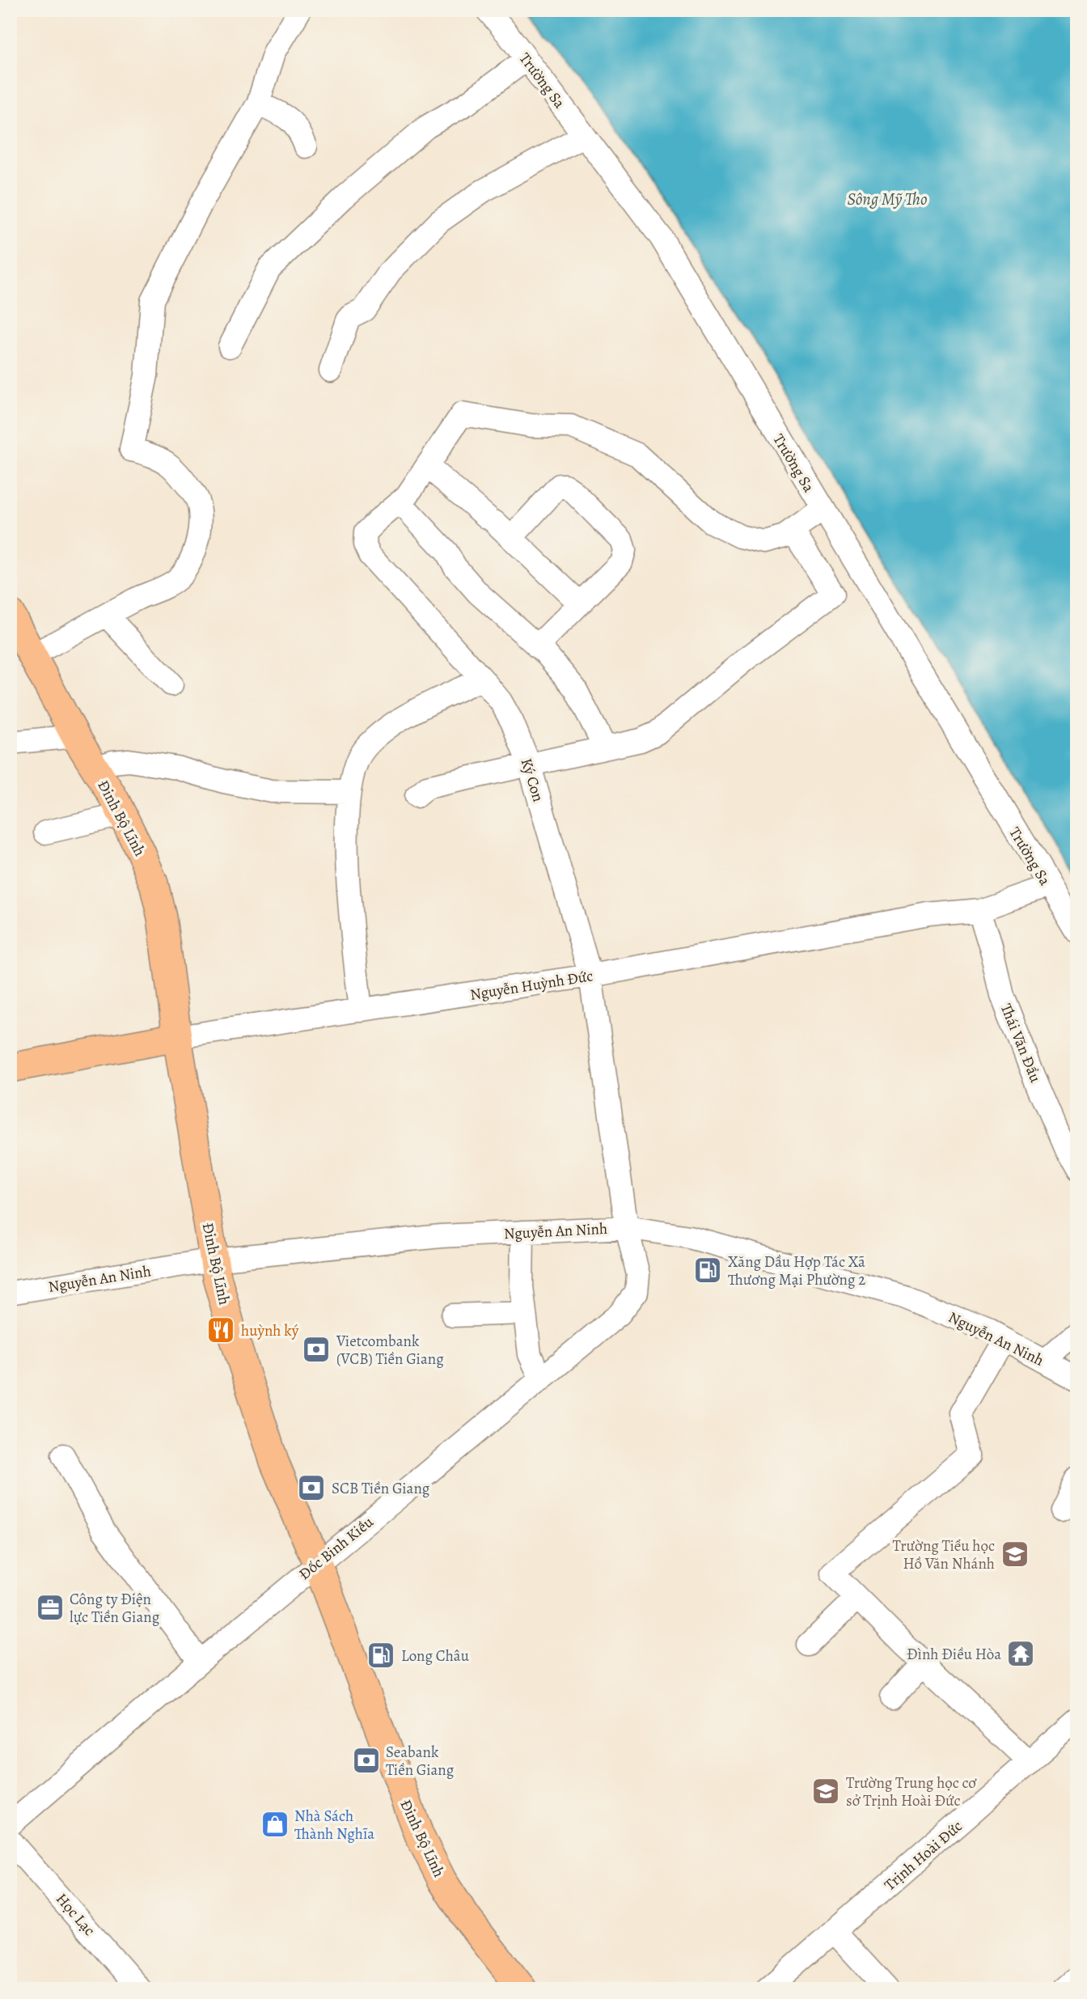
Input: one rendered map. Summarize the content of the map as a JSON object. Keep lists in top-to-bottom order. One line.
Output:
{"streets":{"main road":["Đinh Bộ Lĩnh","Nguyễn Huỳnh Đức"],"street":["Trường Sa","Ký Con","Thái Văn Đẩu","Nguyễn An Ninh","Đốc Binh Kiều","Trịnh Hoài Đức","Học Lạc"]},"crossings":[["Trường Sa","Nguyễn Huỳnh Đức"],["Ký Con","Nguyễn Huỳnh Đức"],["Ký Con","Nguyễn An Ninh"],["Ký Con","Đốc Binh Kiều"],["Đinh Bộ Lĩnh","Nguyễn Huỳnh Đức"],["Đinh Bộ Lĩnh","Nguyễn An Ninh"],["Đinh Bộ Lĩnh","Đốc Binh Kiều"],["Nguyễn Huỳnh Đức","Thái Văn Đẩu"],["Nguyễn An Ninh","Đốc Binh Kiều"]],"water":["Sông Mỹ Tho"],"places":{"fuel station":["Xăng Dầu Hợp Tác Xã Thương Mại Phường 2","Long Châu"],"restaurant":["huỳnh ký"],"bank":["Vietcombank (VCB) Tiền Giang","SCB Tiền Giang","Seabank Tiền Giang"],"school or university":["Trường Tiểu học Hồ Văn Nhánh","Trường Trung học cơ sở Trịnh Hoài Đức"],"office":["Công ty Điện lực Tiền Giang"],"temple":["Đình Điều Hòa"],"shop":["Nhà Sách Thành Nghĩa"]}}
